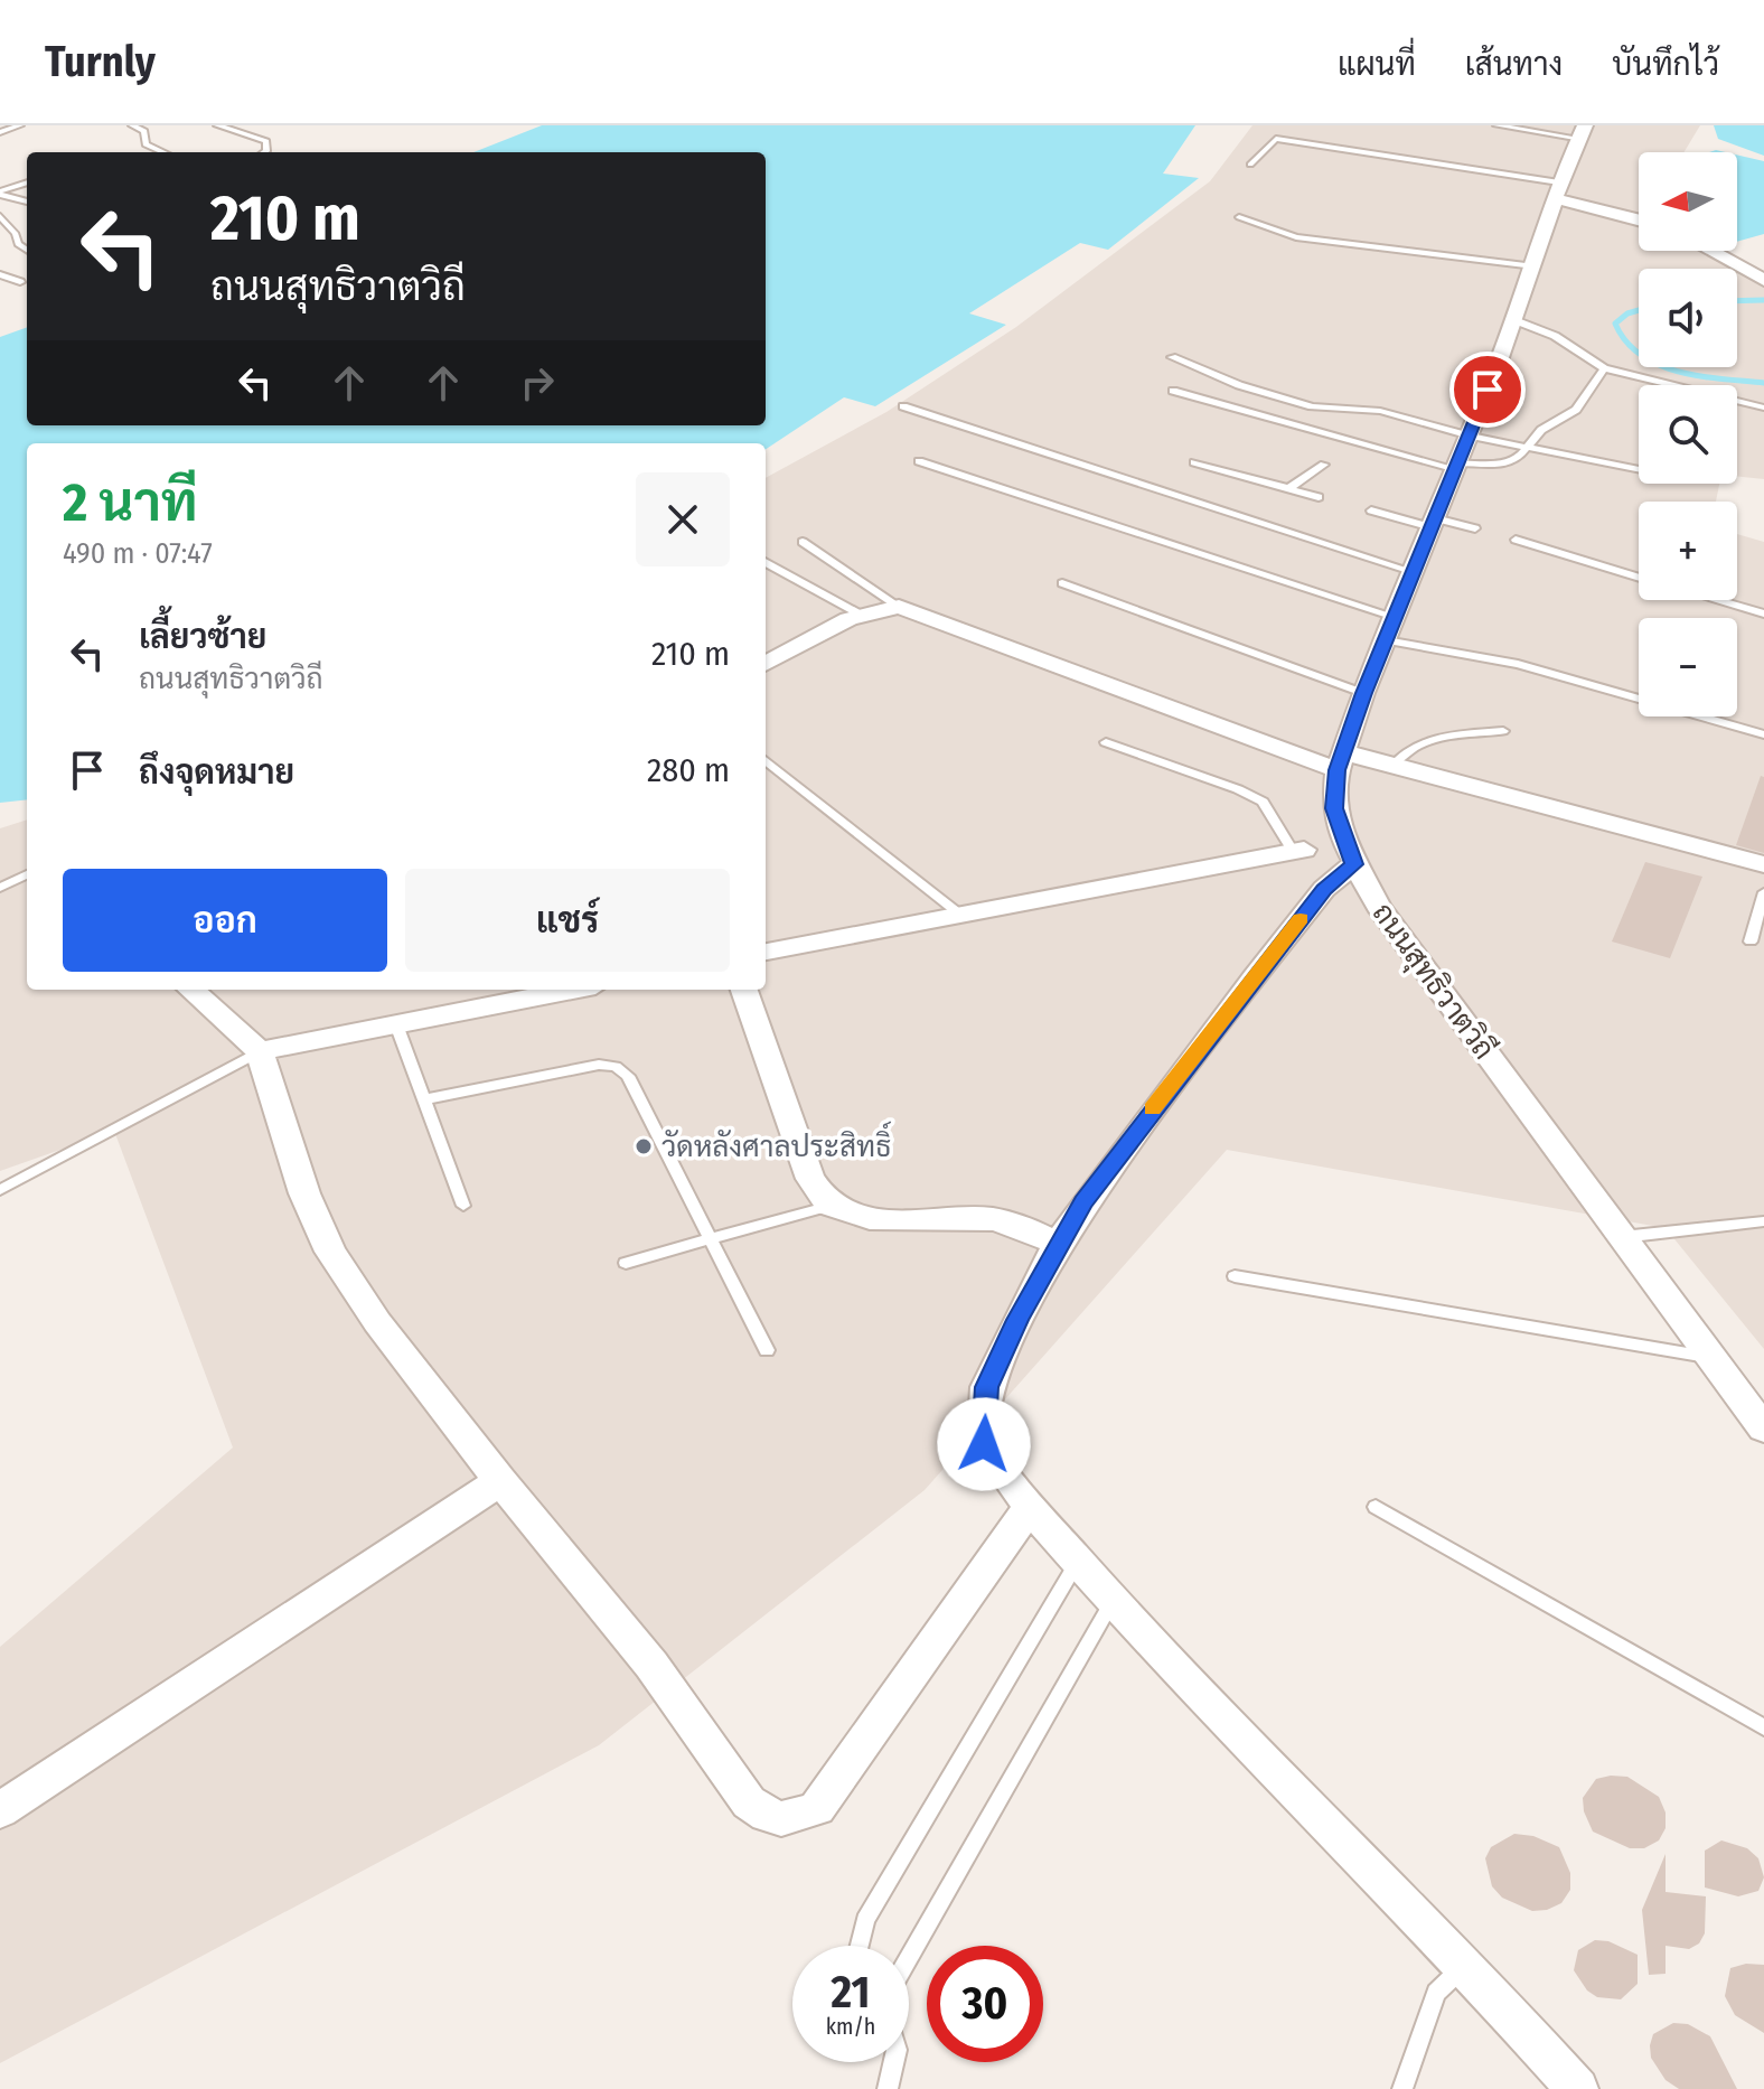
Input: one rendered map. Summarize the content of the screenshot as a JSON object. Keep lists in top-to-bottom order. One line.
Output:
{"streets":{"street":["ถนนสุทธิวาตวิถี"]},"places":["วัดหลังศาลประสิทธิ์"],"north":"left","page":{"header":"Turnly","nav":["แผนที่","เส้นทาง","บันทึกไว้"],"map_buttons":["+","−"],"turn":["210 m","ถนนสุทธิวาตวิถี"],"heading":["2 นาที","490 m · 07:47"],"list":[{"name":"เลี้ยวซ้าย","note":"ถนนสุทธิวาตวิถี","value":"210 m"},{"name":"ถึงจุดหมาย","value":"280 m"}],"buttons":["ออก","แชร์"],"speed":"21 km/h","limit":"30"}}
